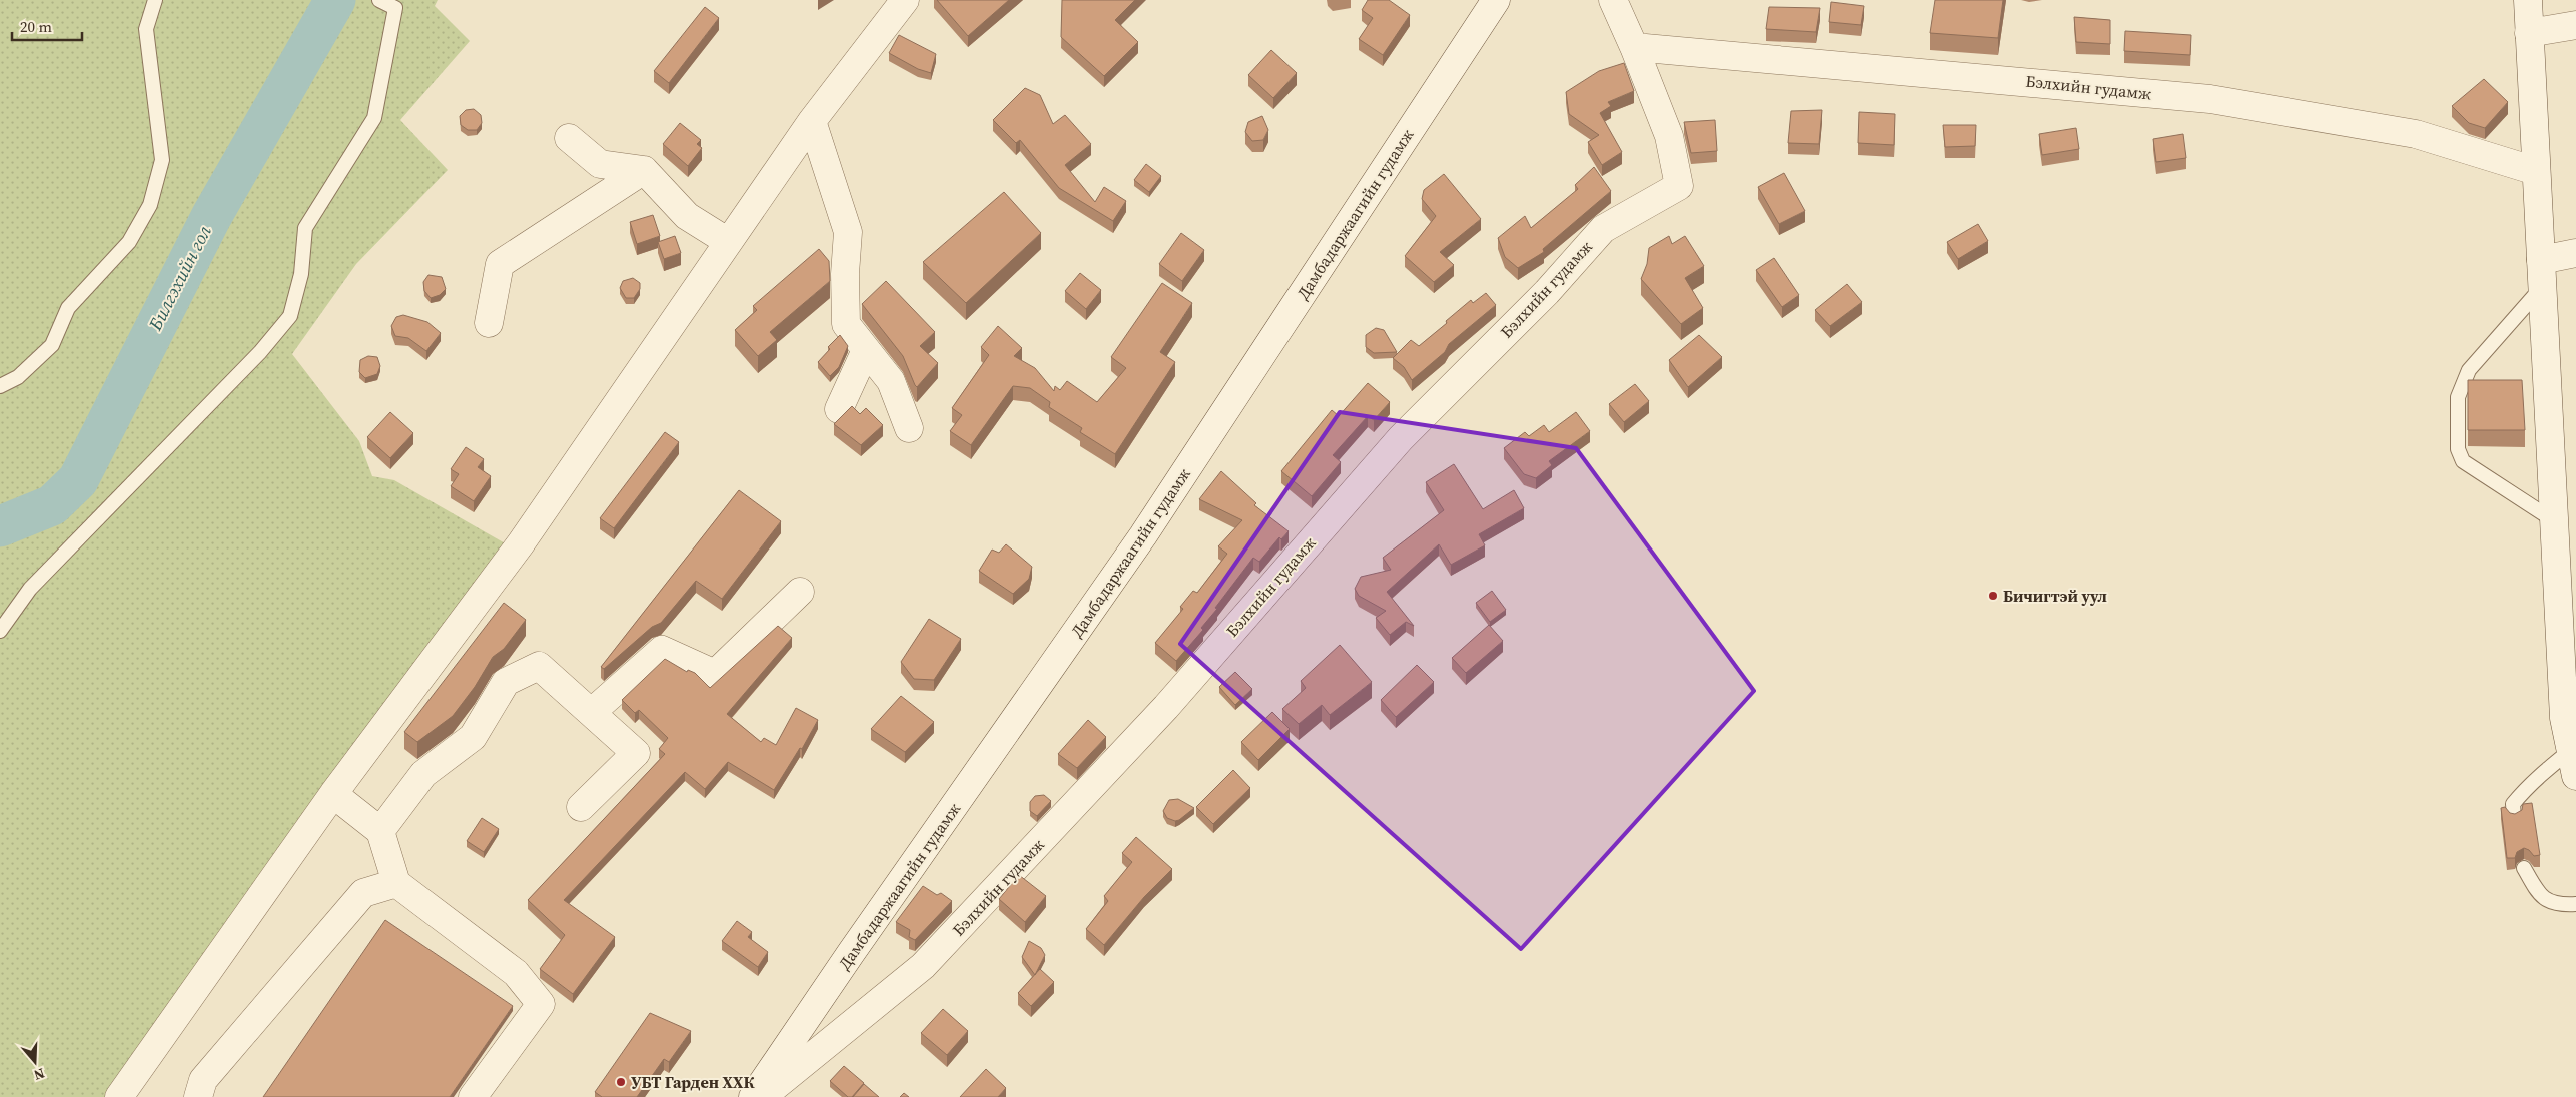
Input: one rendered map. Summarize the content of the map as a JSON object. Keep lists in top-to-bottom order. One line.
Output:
{"streets":{"street":["Бэлхийн гудамж","Дамбадаржаагийн гудамж"]},"water":["Билгэхийн гол"],"places":["Бичигтэй уул","УБТ Гарден ХХК"],"scale_bar":"20 m","north":"bottom"}
